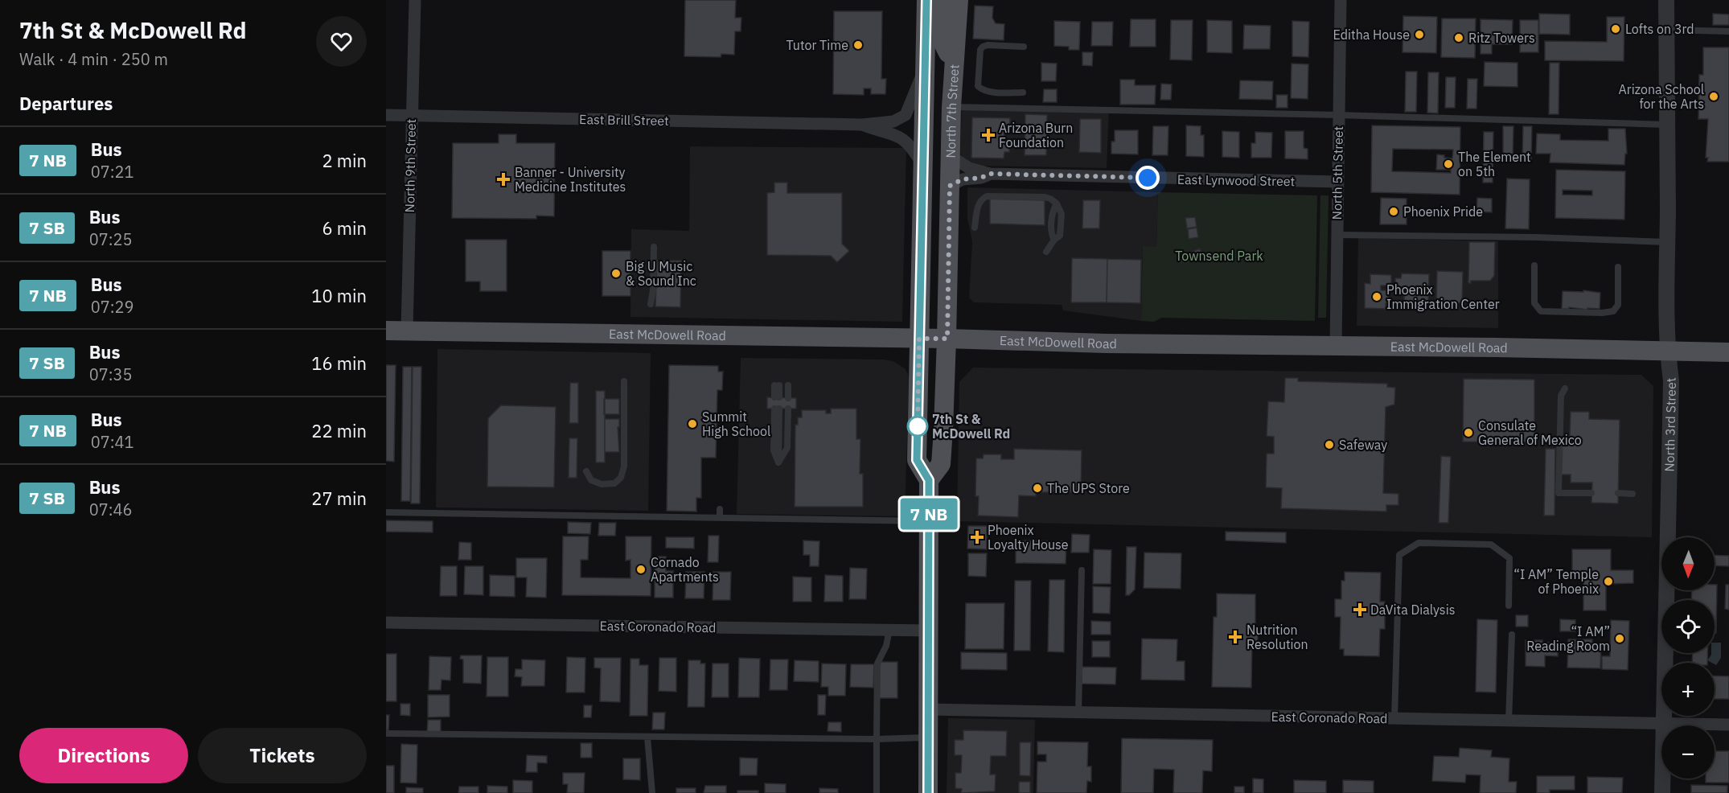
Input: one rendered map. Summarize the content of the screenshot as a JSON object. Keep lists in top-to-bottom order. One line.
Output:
{"streets":{"main road":["North 7th Street","East McDowell Road"],"street":["East Brill Street","North 9th Street","North 5th Street","East Lynwood Street","North 3rd Street","East Coronado Road"]},"crossings":[["North 7th Street","East Lynwood Street"],["North 7th Street","East McDowell Road"],["East Brill Street","North 9th Street"],["North 9th Street","East McDowell Road"],["North 5th Street","East Lynwood Street"],["North 5th Street","East McDowell Road"],["East McDowell Road","North 3rd Street"],["North 3rd Street","East Coronado Road"]],"parks":["Townsend Park"],"places":{"other":["Lofts on 3rd","Editha House","Ritz Towers","Tutor Time","Arizona School for the Arts","The Element on 5th","Phoenix Pride","Big U Music & Sound Inc","Phoenix Immigration Center","Summit High School","7th St & McDowell Rd","Consulate General of Mexico","Safeway","The UPS Store","Cornado Apartments","“I AM” Temple of Phoenix","“I AM” Reading Room"],"health":["Arizona Burn Foundation","Banner - University Medicine Institutes","Phoenix Loyalty House","DaVita Dialysis","Nutrition Resolution"]},"north":"bottom","page":{"heading":[["7th St & McDowell Rd","Walk · 4 min · 250 m"],"Departures"],"on_map":"7 NB","list":[{"mark":"7 NB","name":"Bus","note":"07:21","value":"2 min"},{"mark":"7 SB","name":"Bus","note":"07:25","value":"6 min"},{"mark":"7 NB","name":"Bus","note":"07:29","value":"10 min"},{"mark":"7 SB","name":"Bus","note":"07:35","value":"16 min"},{"mark":"7 NB","name":"Bus","note":"07:41","value":"22 min"},{"mark":"7 SB","name":"Bus","note":"07:46","value":"27 min"}],"map_buttons":["+","−"],"buttons":["Directions","Tickets"]}}
